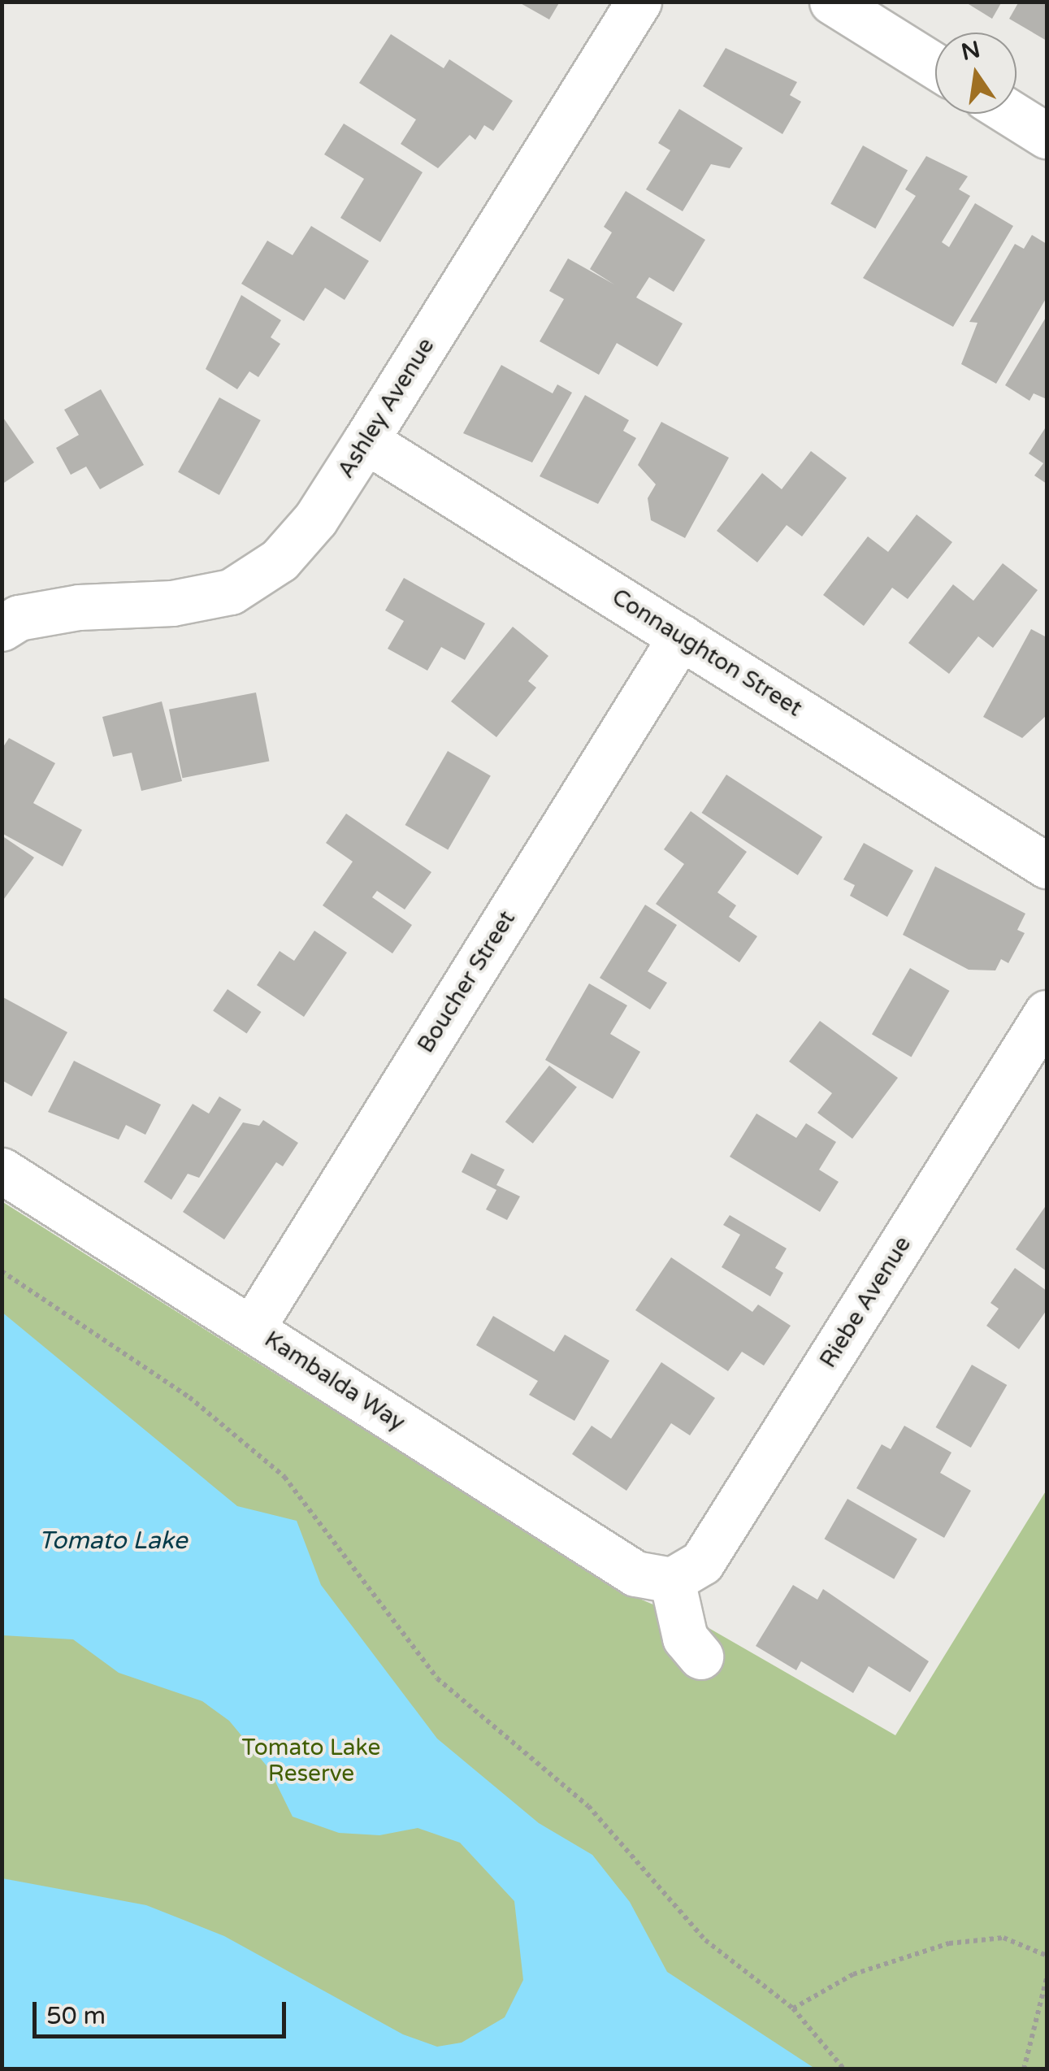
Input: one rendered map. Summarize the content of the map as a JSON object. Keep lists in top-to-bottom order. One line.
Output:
{"streets":{"street":["Ashley Avenue","Connaughton Street","Boucher Street","Riebe Avenue","Kambalda Way"]},"crossings":[["Ashley Avenue","Connaughton Street"],["Connaughton Street","Boucher Street"],["Boucher Street","Kambalda Way"],["Riebe Avenue","Kambalda Way"]],"water":["Tomato Lake"],"parks":["Tomato Lake Reserve"],"scale_bar":"50 m","north":"top"}
